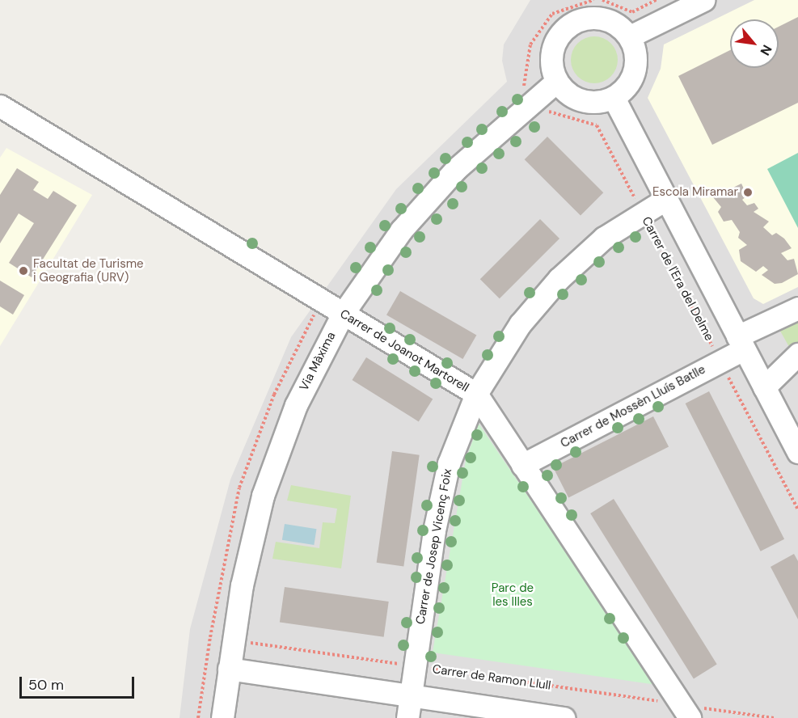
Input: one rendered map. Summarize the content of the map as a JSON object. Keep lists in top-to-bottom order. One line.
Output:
{"streets":{"street":["Carrer de Joanot Martorell","Via Màxima","Carrer de Mossèn Lluís Batlle","Carrer de Josep Vicenç Foix"],"path":["Carrer de l'Era del Delme","Carrer de Ramon Llull"]},"crossings":[["Carrer de l'Era del Delme","Via Màxima"],["Carrer de l'Era del Delme","Carrer de Mossèn Lluís Batlle"],["Carrer de l'Era del Delme","Carrer de Josep Vicenç Foix"],["Carrer de Joanot Martorell","Via Màxima"],["Carrer de Joanot Martorell","Carrer de Mossèn Lluís Batlle"],["Carrer de Joanot Martorell","Carrer de Josep Vicenç Foix"],["Carrer de Joanot Martorell","Carrer de Ramon Llull"],["Via Màxima","Carrer de Ramon Llull"],["Carrer de Josep Vicenç Foix","Carrer de Ramon Llull"]],"parks":["Parc de les Illes"],"places":["Escola Miramar","Facultat de Turisme i Geografia (URV)"],"scale_bar":"50 m","north":"bottom right"}
